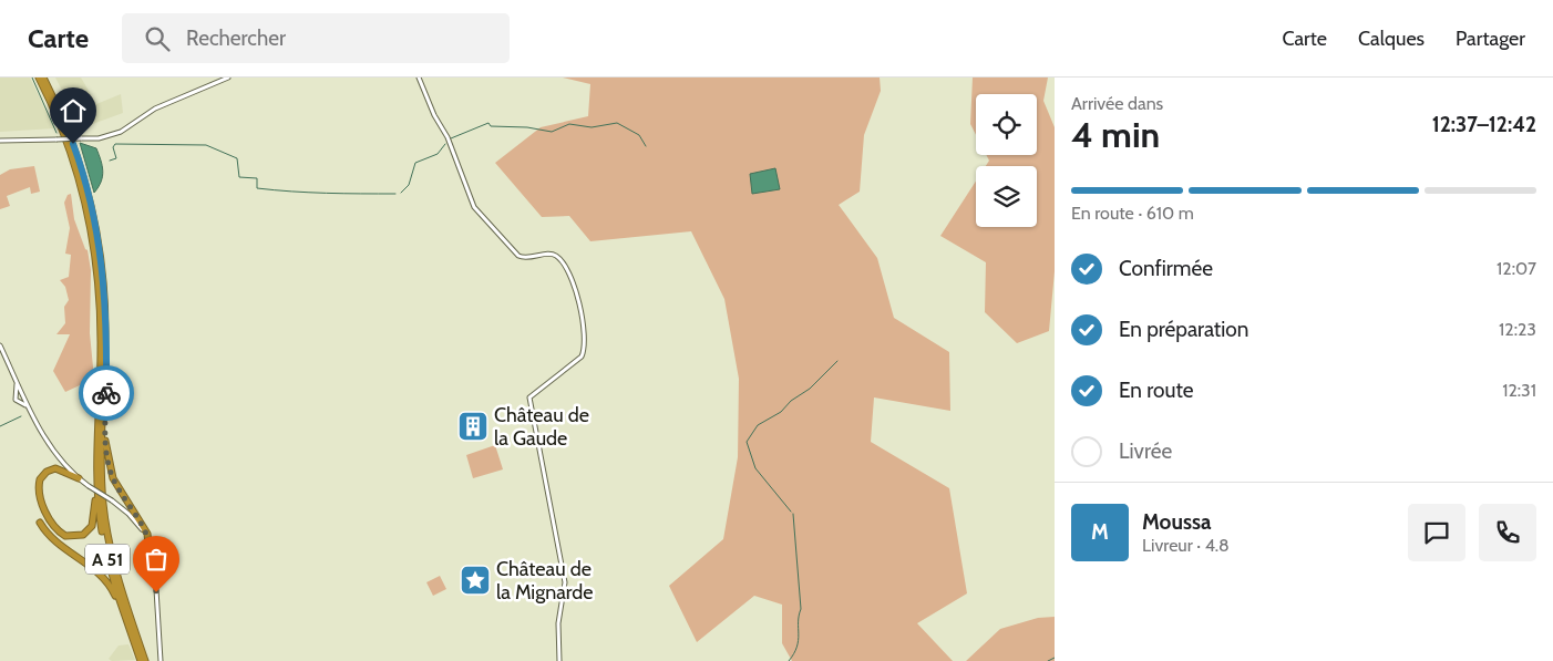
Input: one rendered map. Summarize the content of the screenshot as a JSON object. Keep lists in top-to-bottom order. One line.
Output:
{"streets":{"highway":["A 51"]},"places":{"building":["Château de la Gaude"],"place":["Château de la Mignarde"]},"page":{"header":"Carte","search":"Rechercher","nav":["Carte","Calques","Partager"],"heading":["4 min","Arrivée dans","12:37–12:42"],"panel":["Moussa","Livreur · 4.8"],"bar":"En route · 610 m","list":[["Confirmée","12:07"],["En préparation","12:23"],["En route","12:31"],"Livrée"],"round":"M"}}
